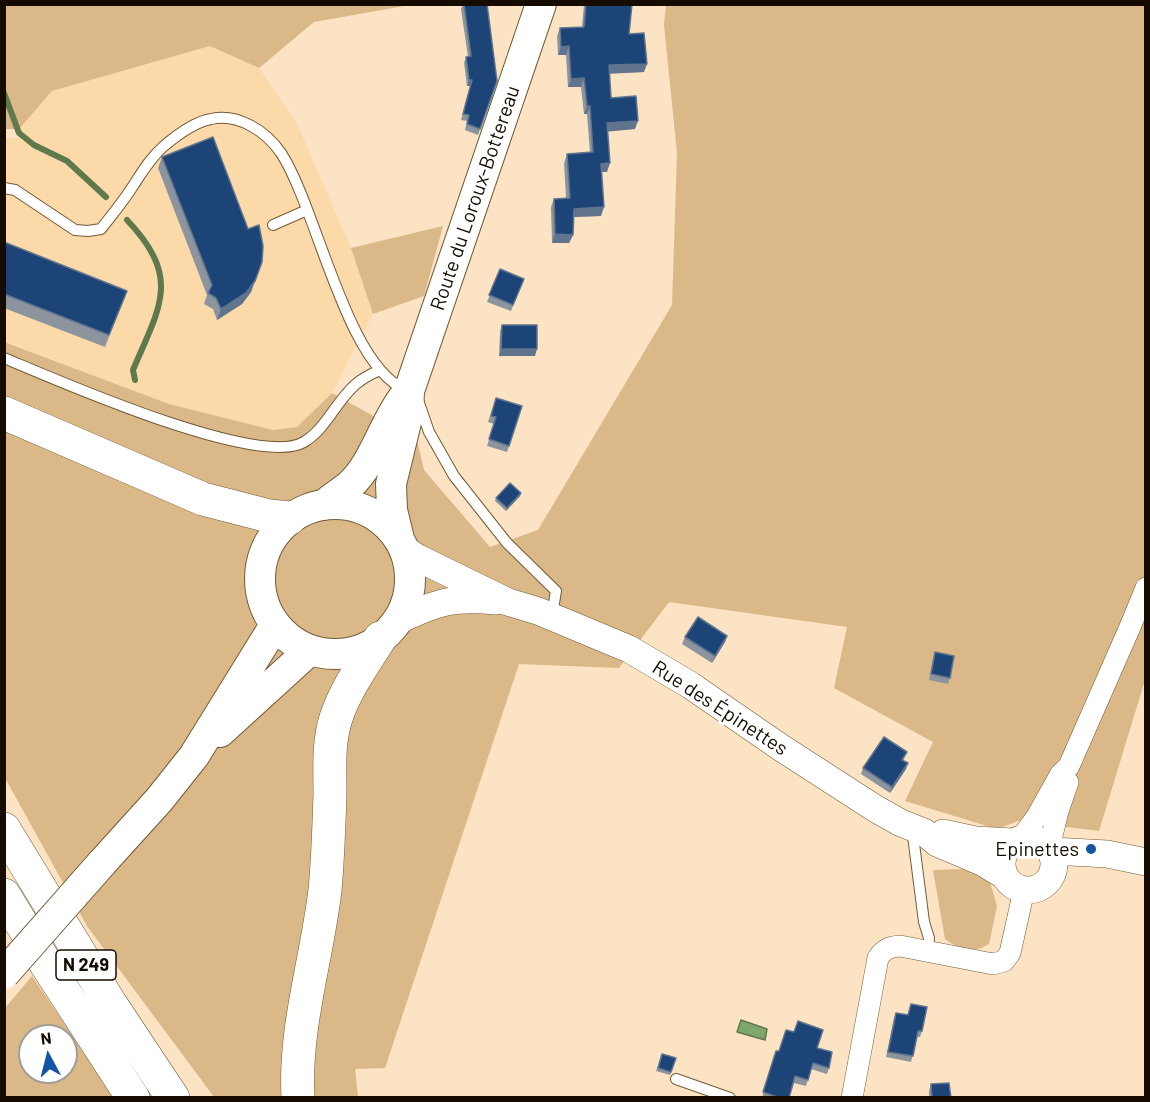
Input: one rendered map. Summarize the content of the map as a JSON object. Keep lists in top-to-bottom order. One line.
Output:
{"streets":{"highway":["N 249"],"main road":["Route du Loroux-Bottereau"],"street":["Rue des Épinettes"]},"crossings":[["Route du Loroux-Bottereau","Rue des Épinettes"]],"places":["Epinettes"],"north":"top"}
